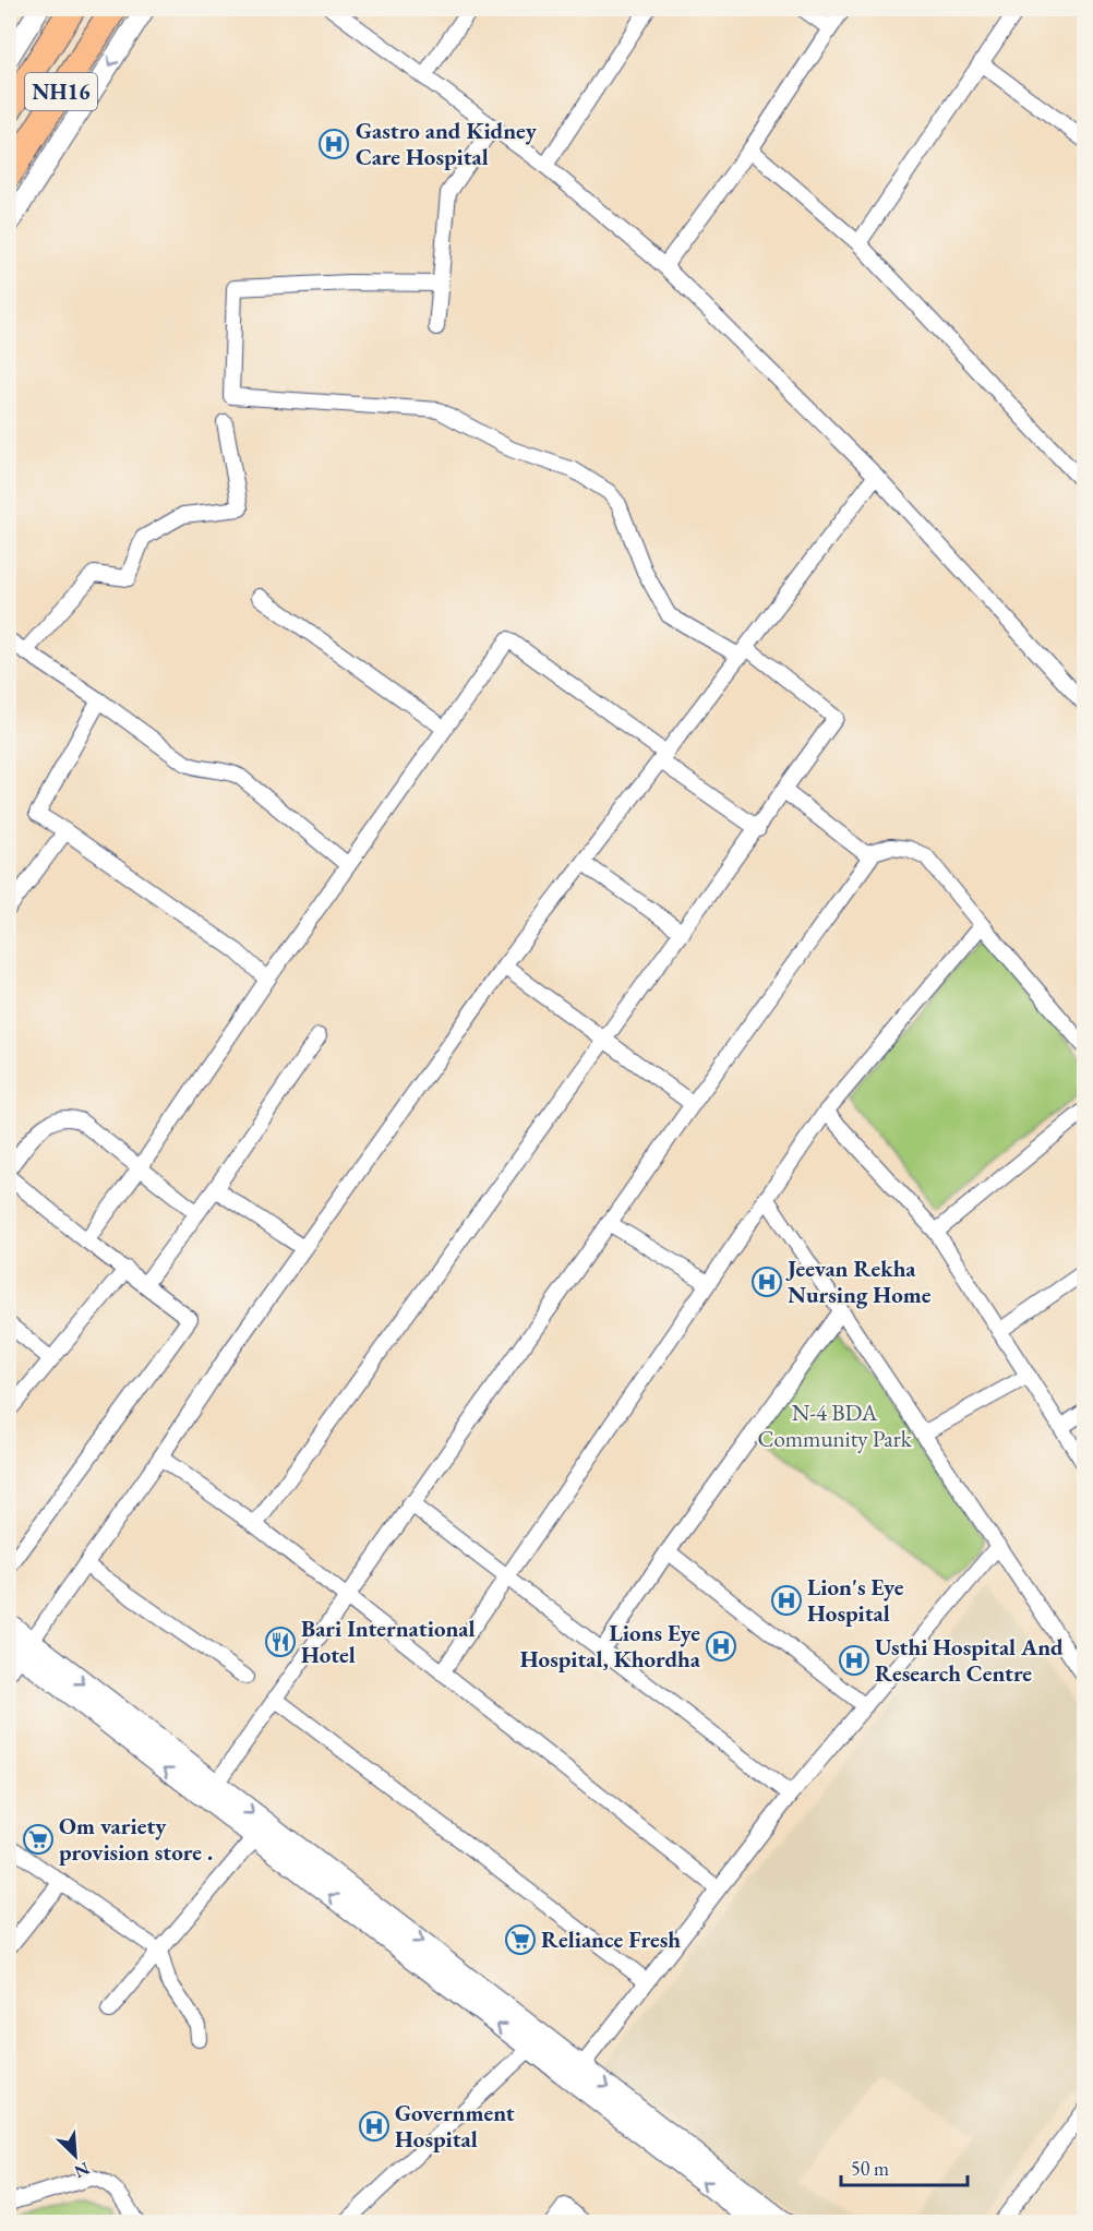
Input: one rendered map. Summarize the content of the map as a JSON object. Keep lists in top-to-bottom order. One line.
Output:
{"streets":{"highway":["NH16"]},"parks":["N-4 BDA Community Park"],"places":{"hospital":["Gastro and Kidney Care Hospital","Jeevan Rekha Nursing Home","Lion's Eye Hospital","Lions Eye Hospital, Khordha","Usthi Hospital And Research Centre","Government Hospital"],"restaurant":["Bari International Hotel"],"supermarket":["Om variety provision store .","Reliance Fresh"]},"scale_bar":"50 m","north":"bottom right"}
